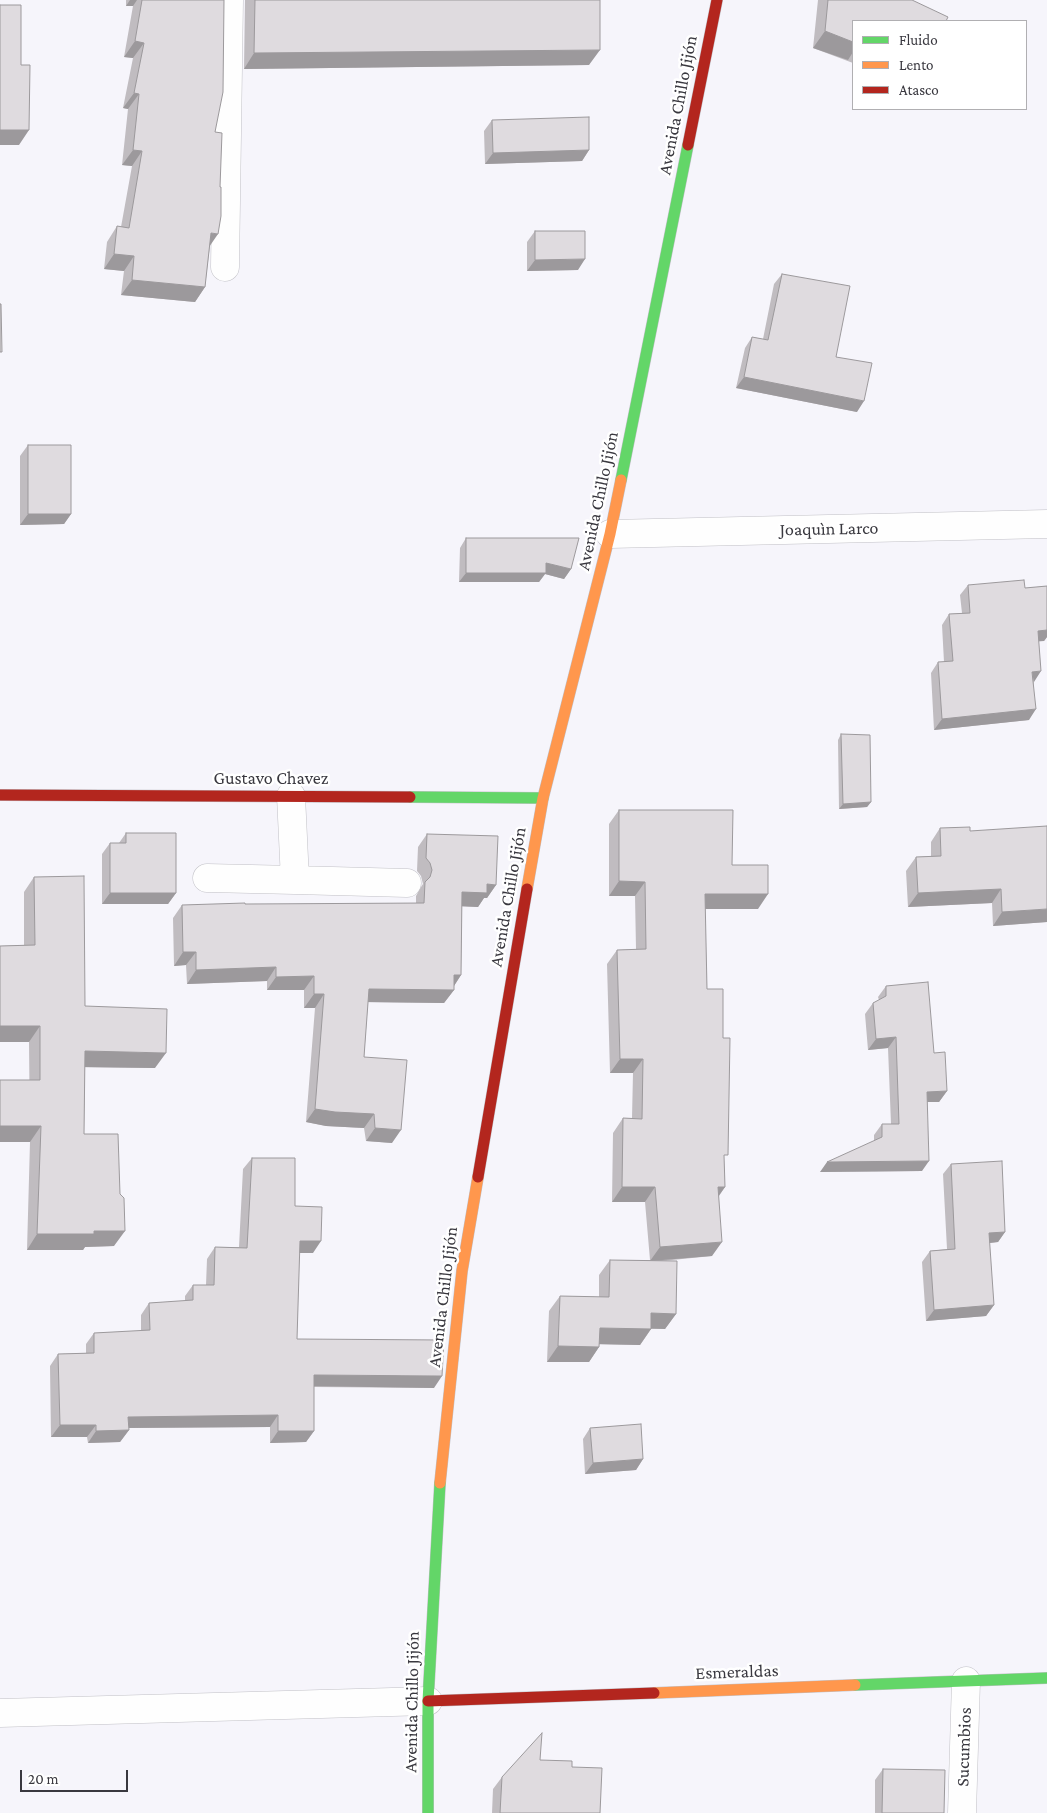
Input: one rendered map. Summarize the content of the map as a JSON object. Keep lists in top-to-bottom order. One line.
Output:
{"streets":{"street":["Avenida Chillo Jijón","Joaquìn Larco","Gustavo Chavez","Esmeraldas","Sucumbios"]},"crossings":[["Avenida Chillo Jijón","Joaquìn Larco"],["Avenida Chillo Jijón","Gustavo Chavez"],["Avenida Chillo Jijón","Esmeraldas"],["Esmeraldas","Sucumbios"]],"legend":["Fluido","Lento","Atasco"],"scale_bar":"20 m"}
